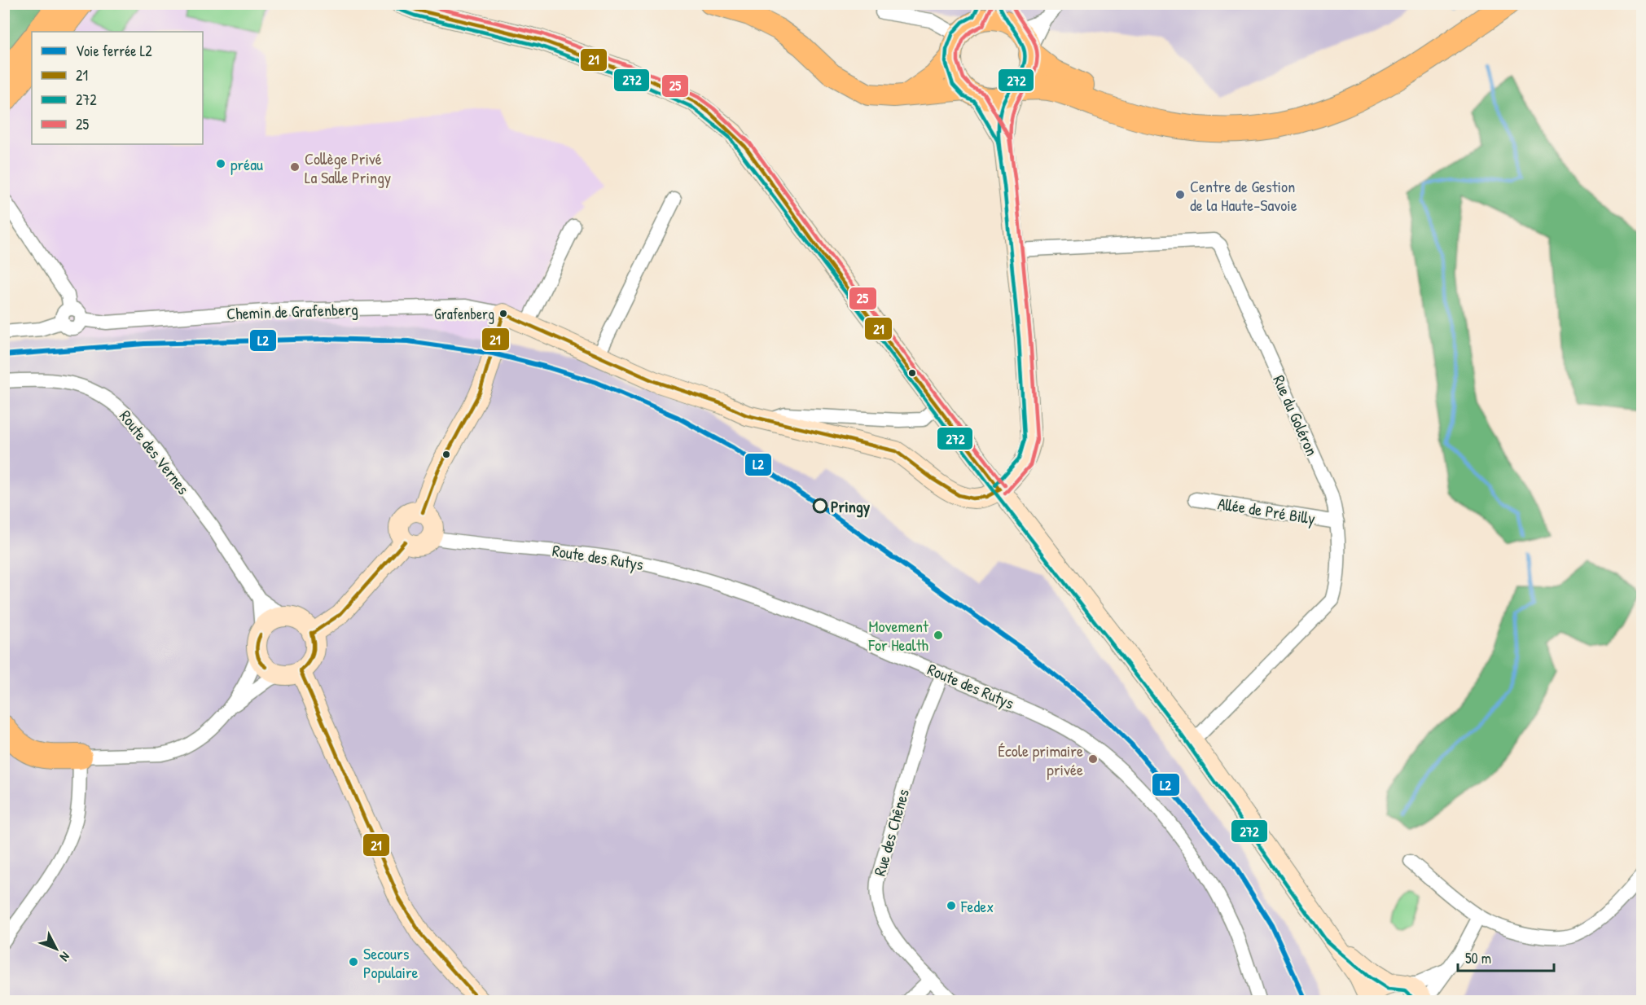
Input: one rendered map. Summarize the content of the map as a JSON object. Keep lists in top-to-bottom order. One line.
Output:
{"streets":{"street":["Chemin de Grafenberg","Rue du Goléron","Route des Vernes","Allée de Pré Billy","Route des Rutys","Rue des Chênes"]},"crossings":[["Rue du Goléron","Allée de Pré Billy"],["Route des Rutys","Rue des Chênes"]],"places":["préau","Collège Privé La Salle Pringy","Centre de Gestion de la Haute-Savoie","Grafenberg","Pringy","Movement For Health","École primaire privée","Fedex","Secours Populaire"],"lines":["transit line 21","transit line 272","transit line 25","rail line L2"],"legend":["Voie ferrée L2","21","272","25"],"scale_bar":"50 m","north":"bottom right"}
